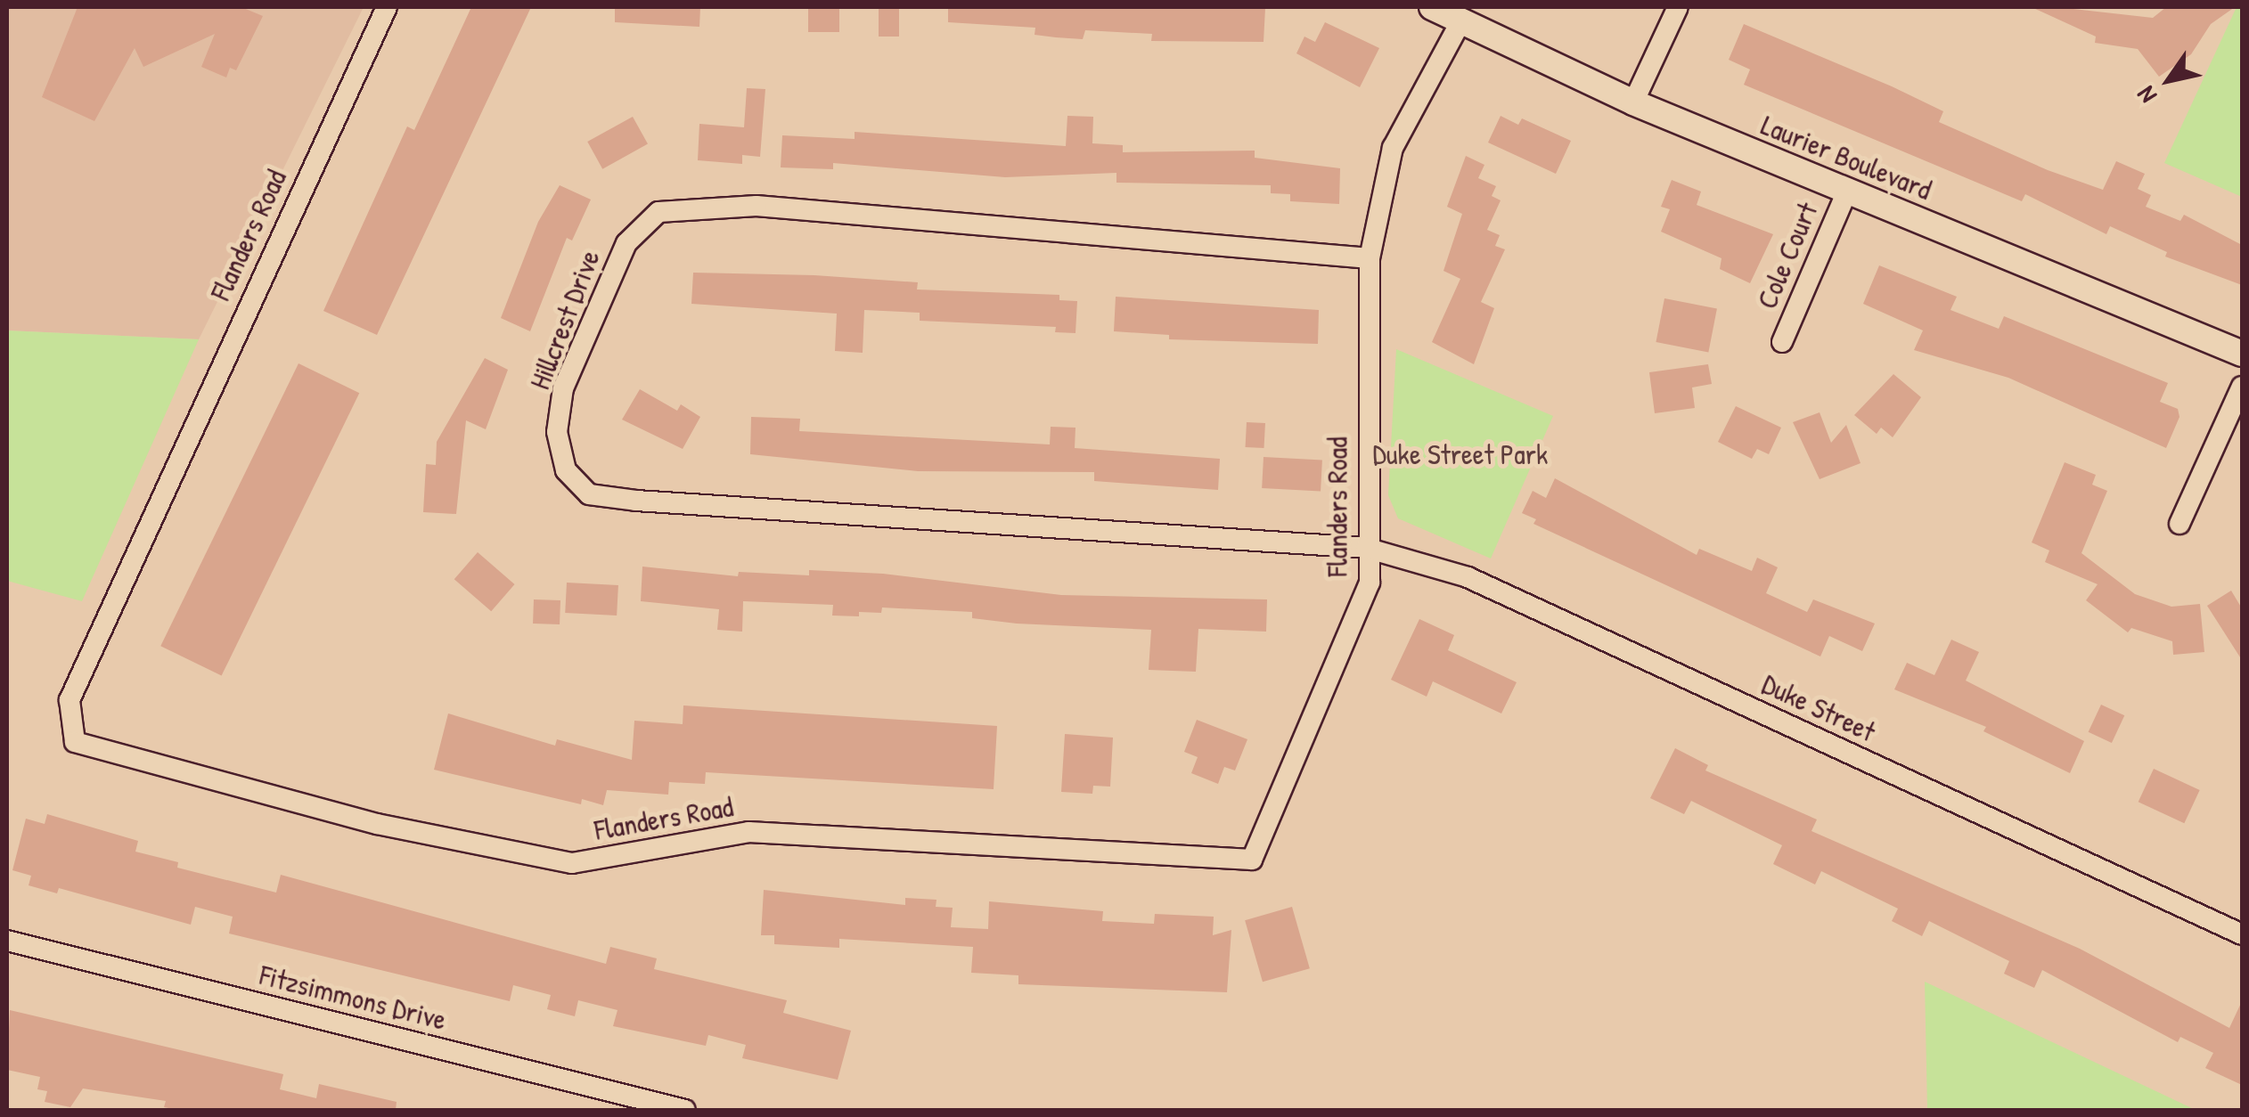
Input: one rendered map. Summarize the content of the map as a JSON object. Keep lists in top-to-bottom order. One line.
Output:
{"streets":{"street":["Laurier Boulevard","Flanders Road","Cole Court","Hillcrest Drive","Duke Street","Fitzsimmons Drive"]},"crossings":[["Laurier Boulevard","Flanders Road"],["Laurier Boulevard","Cole Court"],["Flanders Road","Hillcrest Drive"],["Flanders Road","Duke Street"],["Hillcrest Drive","Duke Street"]],"parks":["Duke Street Park"],"north":"bottom left"}
